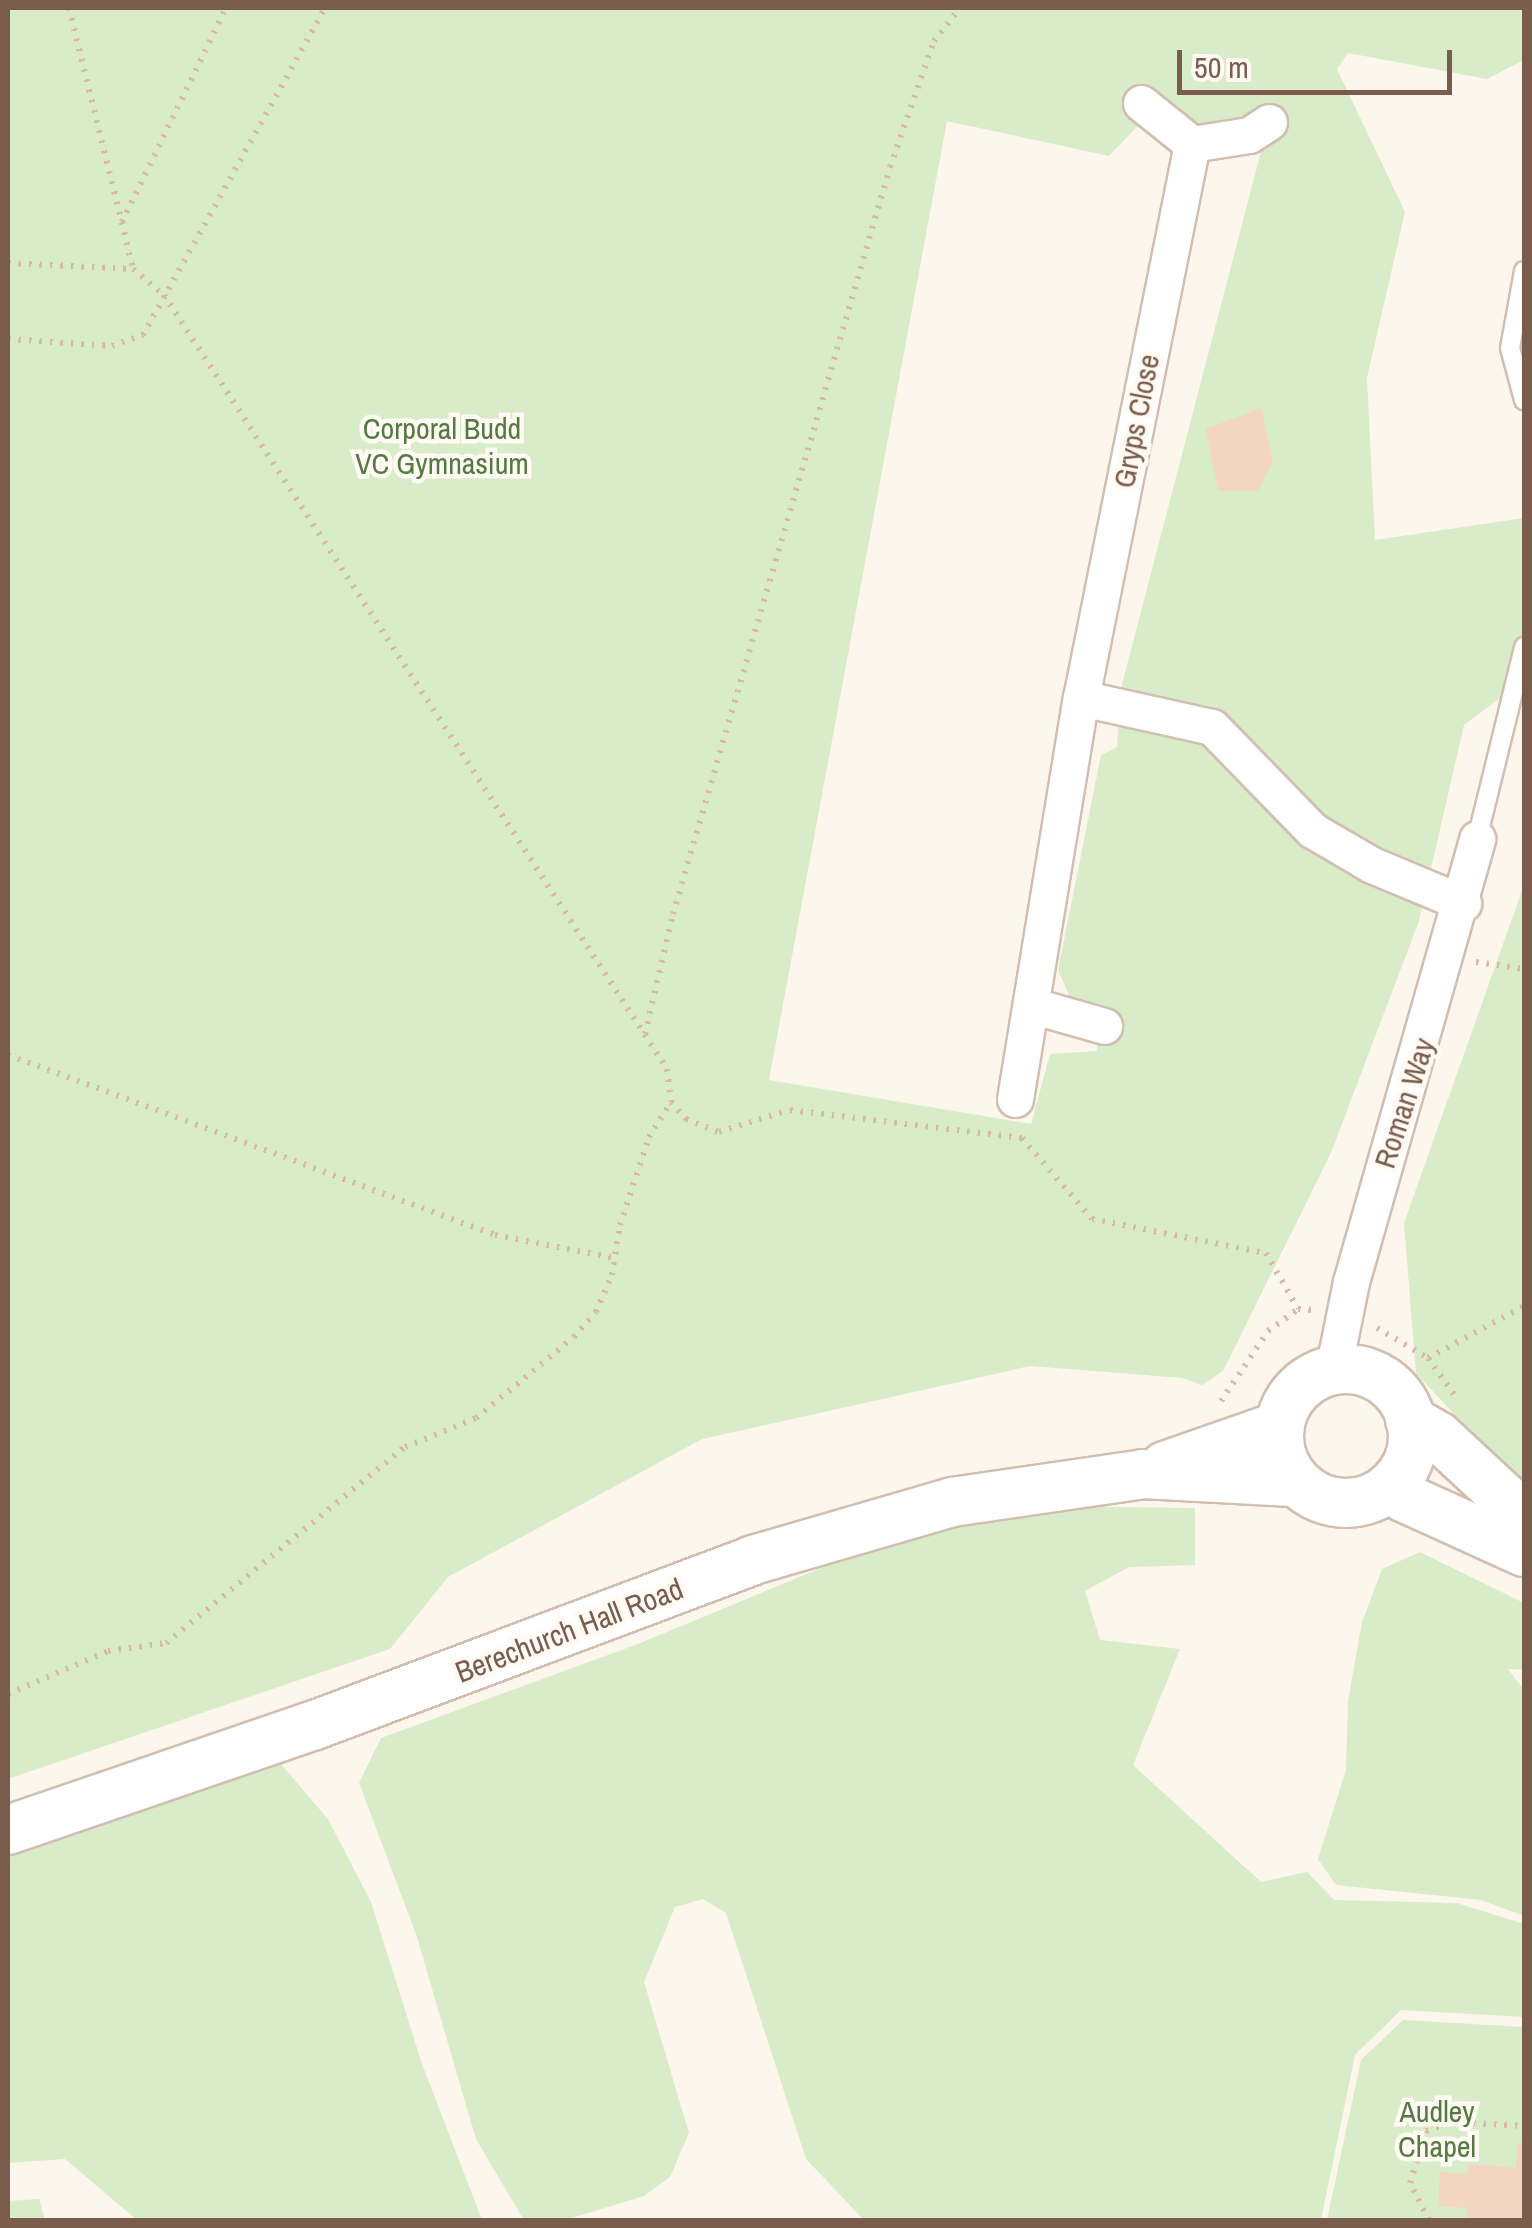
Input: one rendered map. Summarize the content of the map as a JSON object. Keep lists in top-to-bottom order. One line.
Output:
{"streets":{"street":["Gryps Close","Roman Way","Berechurch Hall Road"]},"crossings":[["Roman Way","Berechurch Hall Road"]],"parks":["Corporal Budd VC Gymnasium","Audley Chapel"],"scale_bar":"50 m"}
